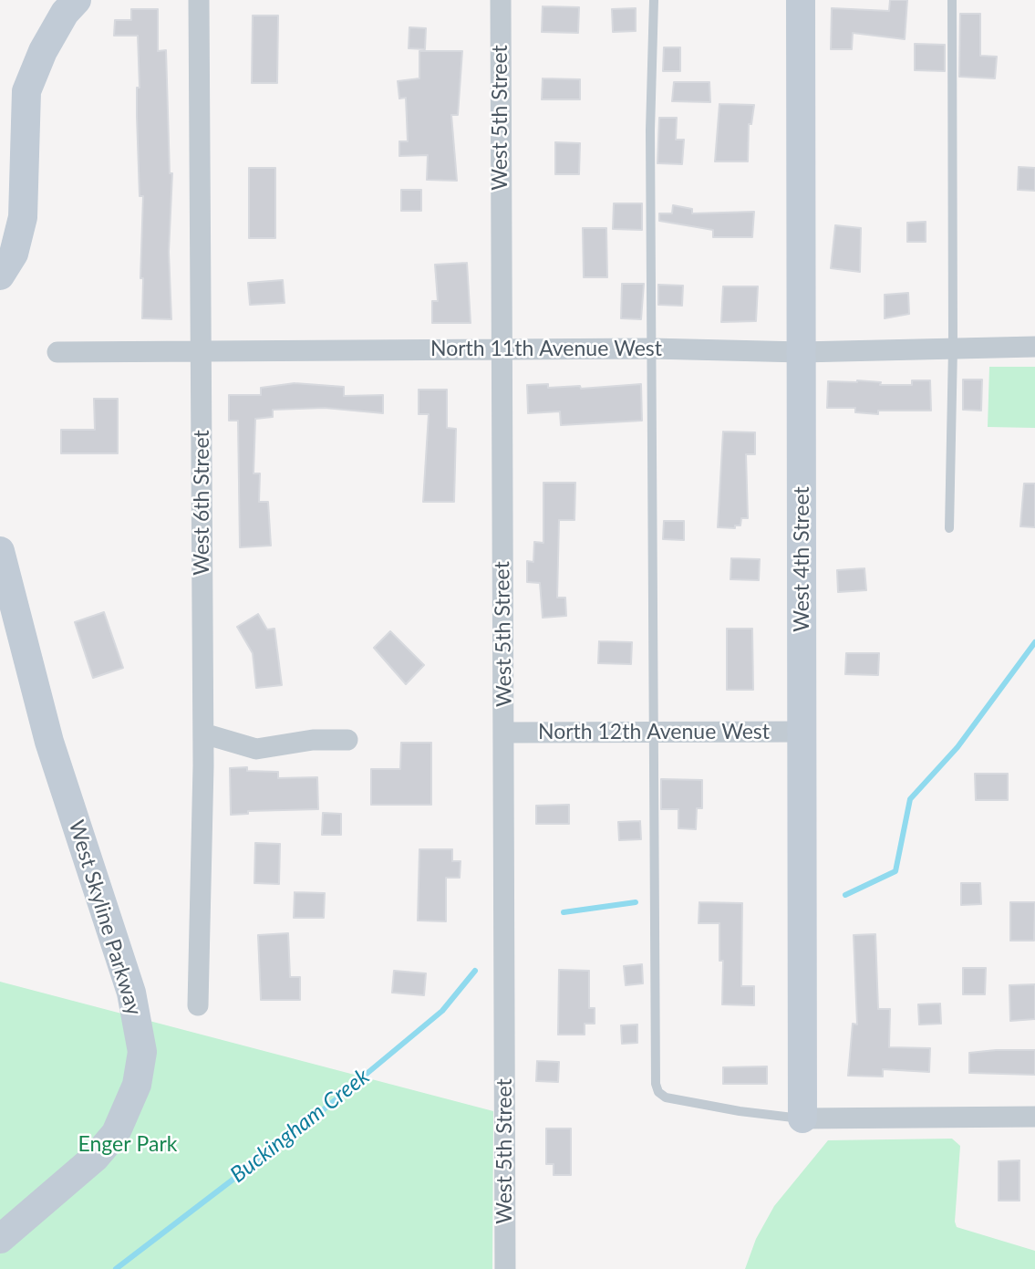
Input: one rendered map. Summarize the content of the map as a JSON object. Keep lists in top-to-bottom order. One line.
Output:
{"streets":{"street":["West 5th Street","North 11th Avenue West","West 6th Street","West 4th Street","North 12th Avenue West","West Skyline Parkway"]},"crossings":[["West 5th Street","North 11th Avenue West"],["West 5th Street","North 12th Avenue West"],["North 11th Avenue West","West 6th Street"],["North 11th Avenue West","West 4th Street"],["West 4th Street","North 12th Avenue West"]],"water":["Buckingham Creek"],"parks":["Enger Park"]}
